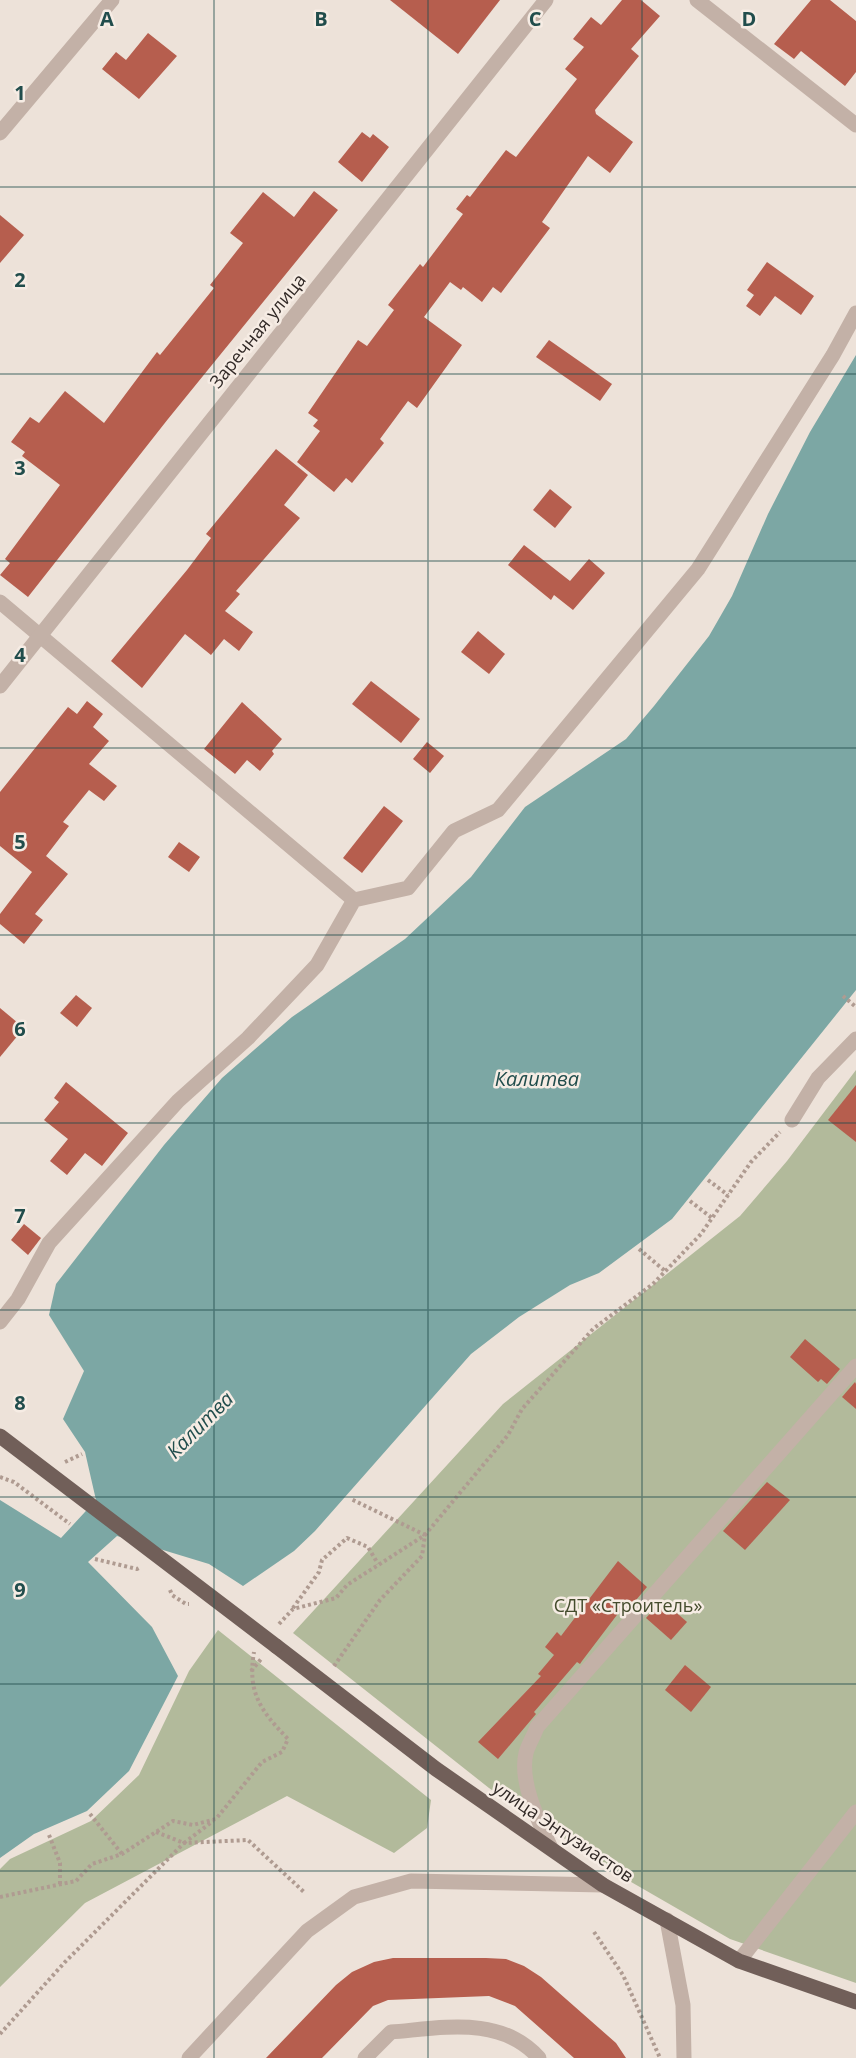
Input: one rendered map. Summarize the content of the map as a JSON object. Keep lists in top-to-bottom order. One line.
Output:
{"streets":{"main road":["улица Энтузиастов"],"street":["Заречная улица"]},"water":["Калитва"],"parks":["СДТ «Строитель»"],"grid":{"columns":["A","B","C","D"],"rows":["1","2","3","4","5","6","7","8","9"]}}
